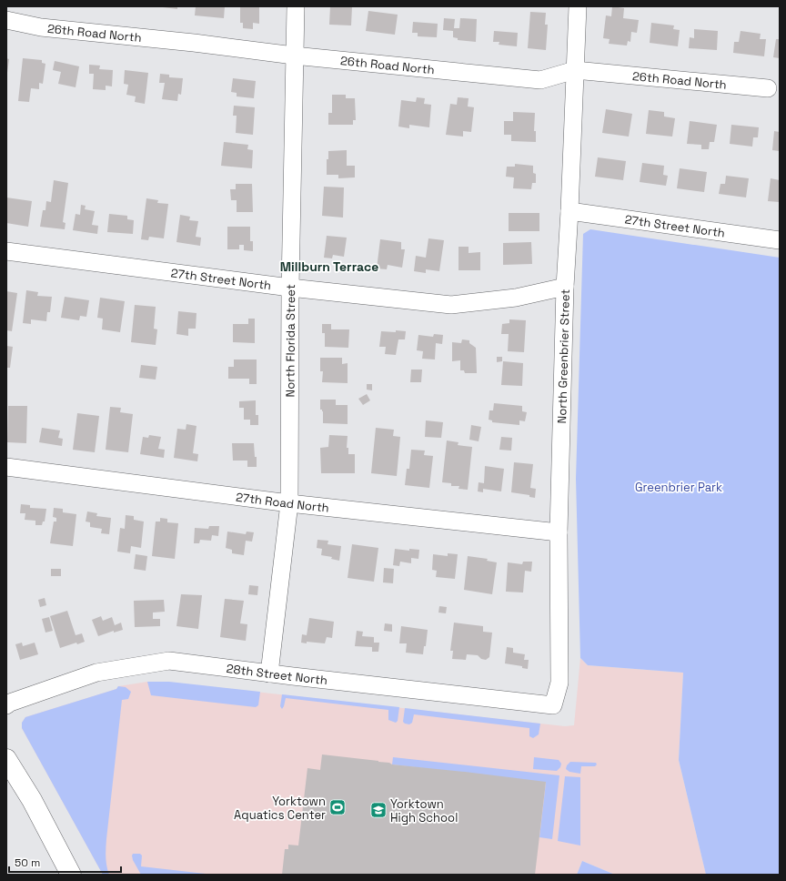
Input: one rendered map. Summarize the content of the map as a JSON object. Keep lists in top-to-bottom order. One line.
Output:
{"streets":{"street":["26th Road North","27th Street North","North Florida Street","North Greenbrier Street","27th Road North","28th Street North"]},"crossings":[["26th Road North","North Florida Street"],["26th Road North","North Greenbrier Street"],["27th Street North","North Florida Street"],["27th Street North","North Greenbrier Street"],["North Florida Street","27th Road North"],["North Florida Street","28th Street North"],["North Greenbrier Street","27th Road North"],["North Greenbrier Street","28th Street North"]],"districts":["Millburn Terrace"],"parks":["Greenbrier Park"],"places":{"sports":["Yorktown Aquatics Center"],"school or university":["Yorktown High School"]},"scale_bar":"50 m"}
